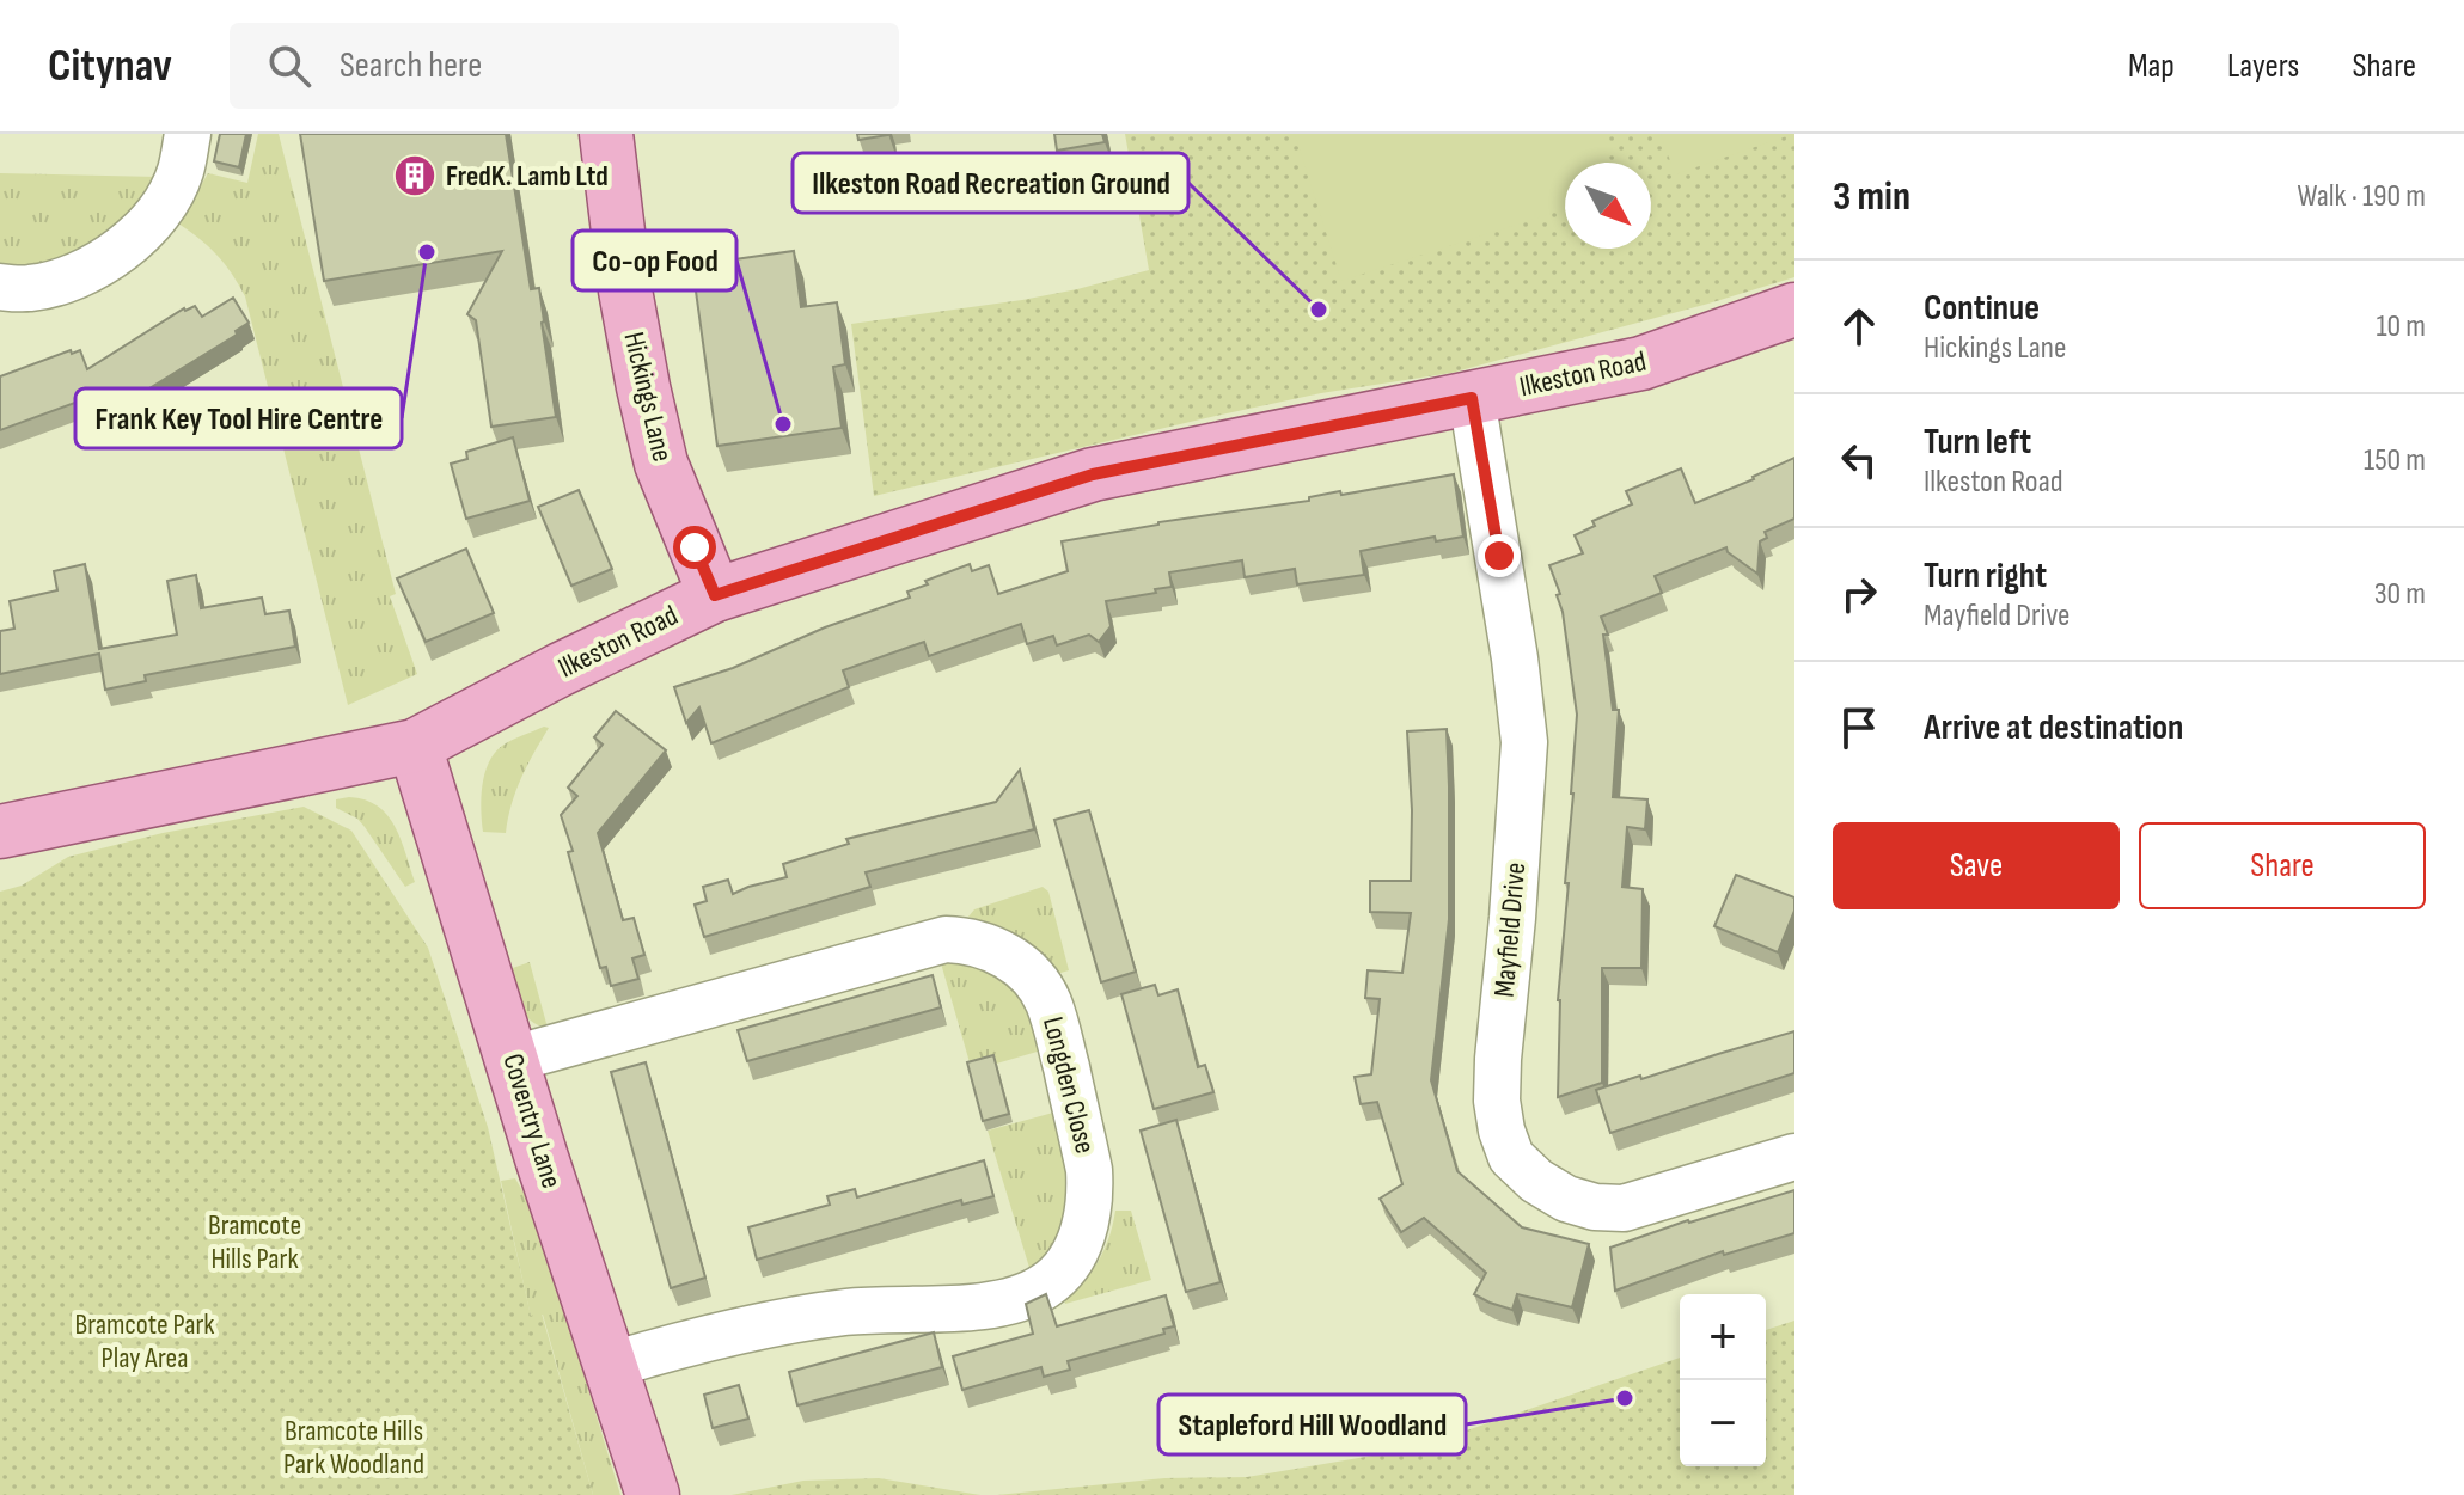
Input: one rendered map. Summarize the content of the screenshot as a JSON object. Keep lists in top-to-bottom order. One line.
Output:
{"streets":{"main road":["Ilkeston Road","Hickings Lane","Coventry Lane"],"street":["Mayfield Drive","Longden Close"]},"crossings":[["Ilkeston Road","Hickings Lane"],["Ilkeston Road","Mayfield Drive"],["Ilkeston Road","Coventry Lane"],["Longden Close","Coventry Lane"]],"parks":["Bramcote Hills Park","Bramcote Park Play Area","Bramcote Hills Park Woodland"],"places":{"building":["FredK. Lamb Ltd"],"other":["Frank Key Tool Hire Centre","Ilkeston Road Recreation Ground","Co-op Food","Stapleford Hill Woodland"]},"north":"bottom right","page":{"header":"Citynav","search":"Search here","nav":["Map","Layers","Share"],"heading":["3 min","Walk · 190 m"],"list":[["Continue","Hickings Lane","10 m"],["Turn left","Ilkeston Road","150 m"],["Turn right","Mayfield Drive","30 m"],"Arrive at destination"],"buttons":["Save","Share"],"map_buttons":["+","−"]}}
